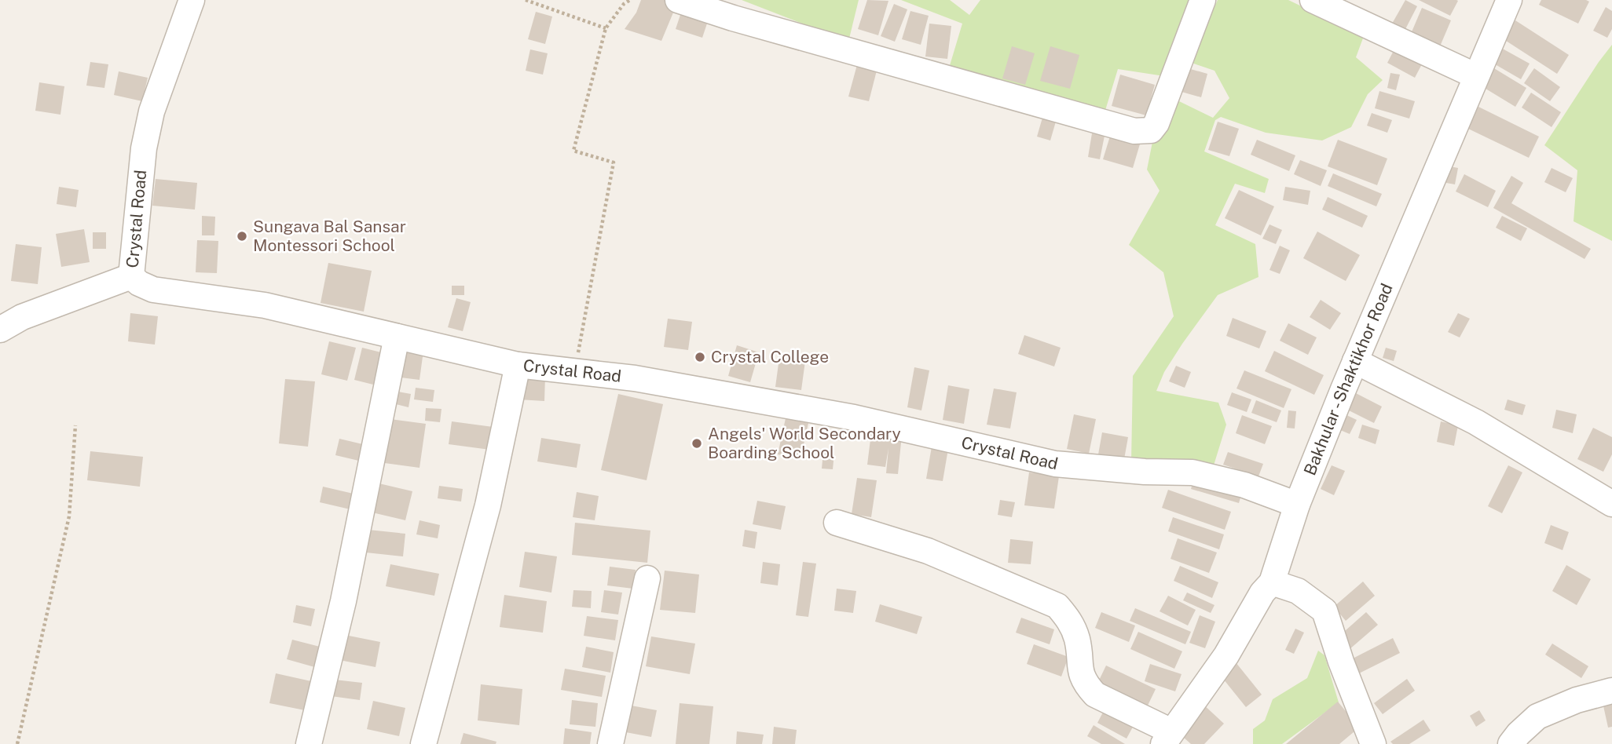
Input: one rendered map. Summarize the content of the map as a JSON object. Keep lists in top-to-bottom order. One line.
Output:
{"streets":{"street":["Crystal Road","Bakhular - Shaktikhor Road"]},"crossings":[["Crystal Road","Bakhular - Shaktikhor Road"]],"places":["Sungava Bal Sansar Montessori School","Crystal College","Angels' World Secondary Boarding School"]}
